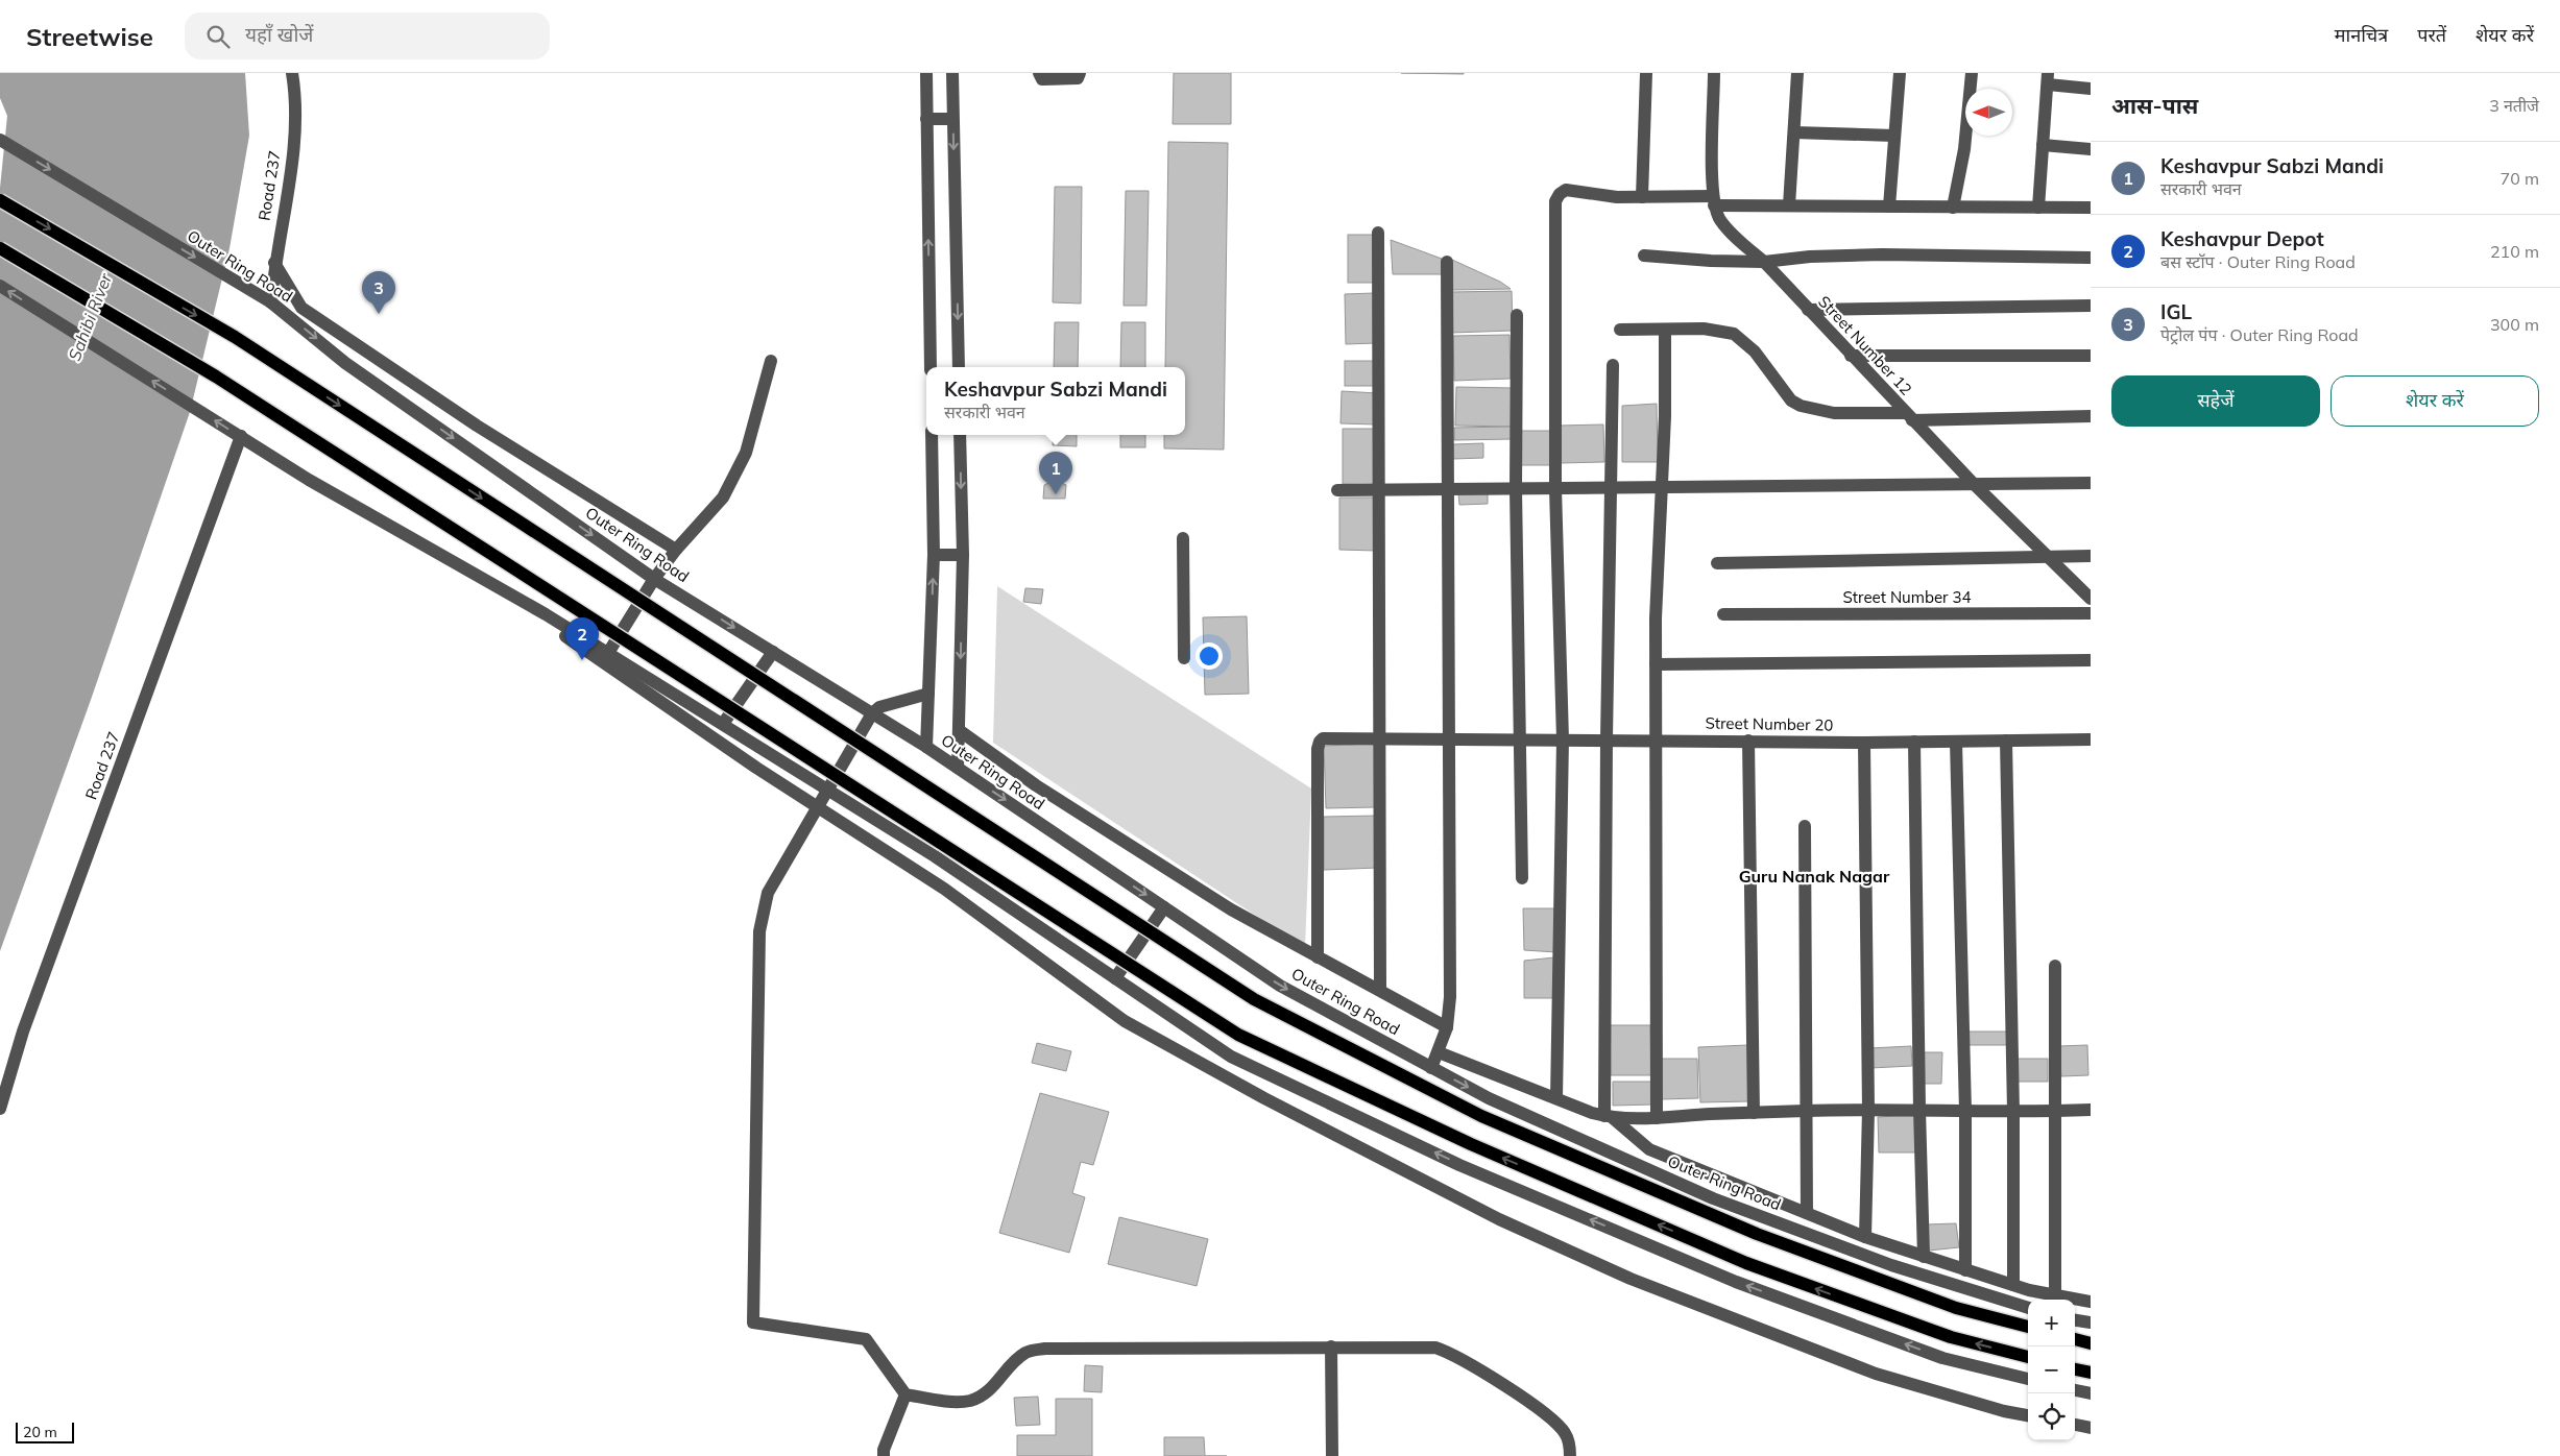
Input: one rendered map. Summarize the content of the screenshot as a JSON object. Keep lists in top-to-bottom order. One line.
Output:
{"streets":{"street":["Road 237","Outer Ring Road","Street Number 12","Street Number 34","Street Number 20"]},"crossings":[["Road 237","Outer Ring Road"]],"districts":["Guru Nanak Nagar"],"water":["Sahibi River"],"scale_bar":"20 m","north":"left","page":{"header":"Streetwise","search":"यहाँ खोजें","nav":["मानचित्र","परतें","शेयर करें"],"heading":["आस-पास","3 नतीजे"],"list":[{"mark":"1","name":"Keshavpur Sabzi Mandi","note":"सरकारी भवन","value":"70 m"},{"mark":"2","name":"Keshavpur Depot","note":"बस स्टॉप · Outer Ring Road","value":"210 m"},{"mark":"3","name":"IGL","note":"पेट्रोल पंप · Outer Ring Road","value":"300 m"}],"pins":["3","1","2"],"buttons":["सहेजें","शेयर करें"],"popup":["Keshavpur Sabzi Mandi","सरकारी भवन"],"map_buttons":["+","−"],"scale":"20 m"}}
